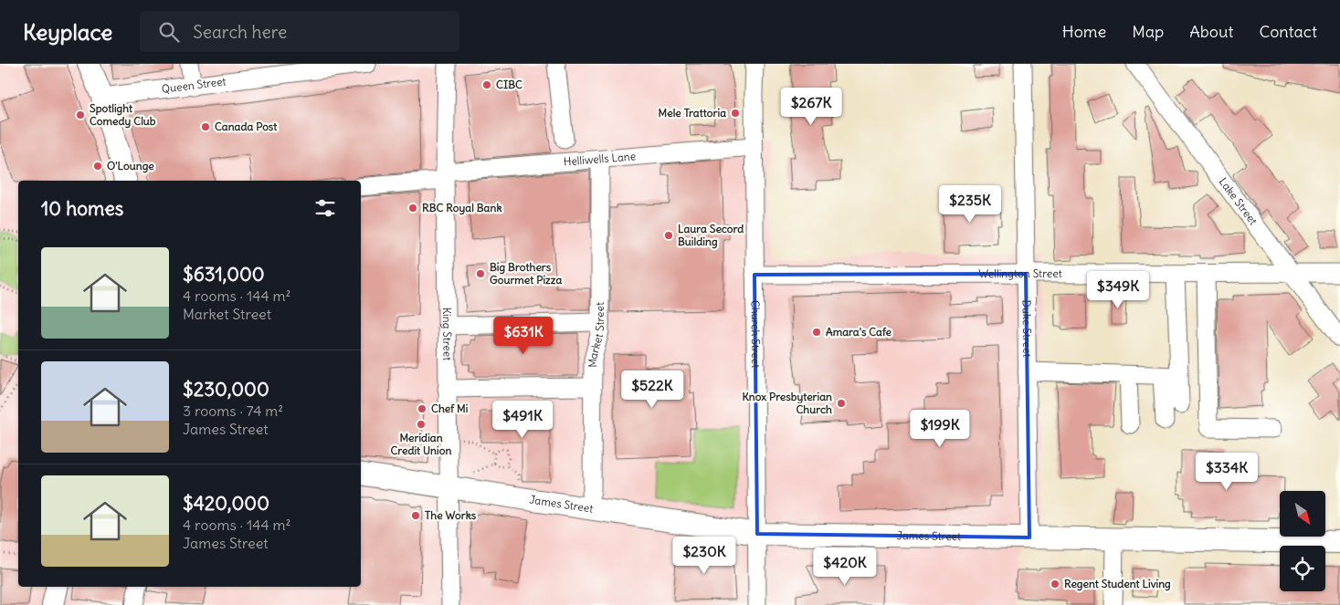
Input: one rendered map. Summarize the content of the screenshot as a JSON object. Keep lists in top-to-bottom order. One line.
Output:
{"streets":{"main road":["James Street"],"street":["Queen Street","Helliwells Lane","Lake Street","Wellington Street","Duke Street","Church Street","King Street","Market Street"]},"crossings":[["Helliwells Lane","Church Street"],["Helliwells Lane","King Street"],["Helliwells Lane","Market Street"],["Lake Street","Wellington Street"],["Wellington Street","Duke Street"],["Wellington Street","Church Street"],["Duke Street","James Street"],["Church Street","James Street"],["King Street","James Street"],["Market Street","James Street"]],"places":["CIBC","Mele Trattoria","Spotlight Comedy Club","Canada Post","O'Lounge","RBC Royal Bank","Laura Secord Building","Big Brothers Gourmet Pizza","Amara's Cafe","Knox Presbyterian Church","Chef Mi","Meridian Credit Union","The Works","Regent Student Living"],"north":"bottom right","page":{"header":"Keyplace","search":"Search here","nav":["Home","Map","About","Contact"],"price":["$267K","$235K","$349K","$631K","$522K","$491K","$199K","$334K","$230K","$420K"],"heading":"10 homes","list":[{"name":"$631,000","note":"4 rooms · 144 m² · Market Street"},{"name":"$230,000","note":"3 rooms · 74 m² · James Street"},{"name":"$420,000","note":"4 rooms · 144 m² · James Street"}]}}
